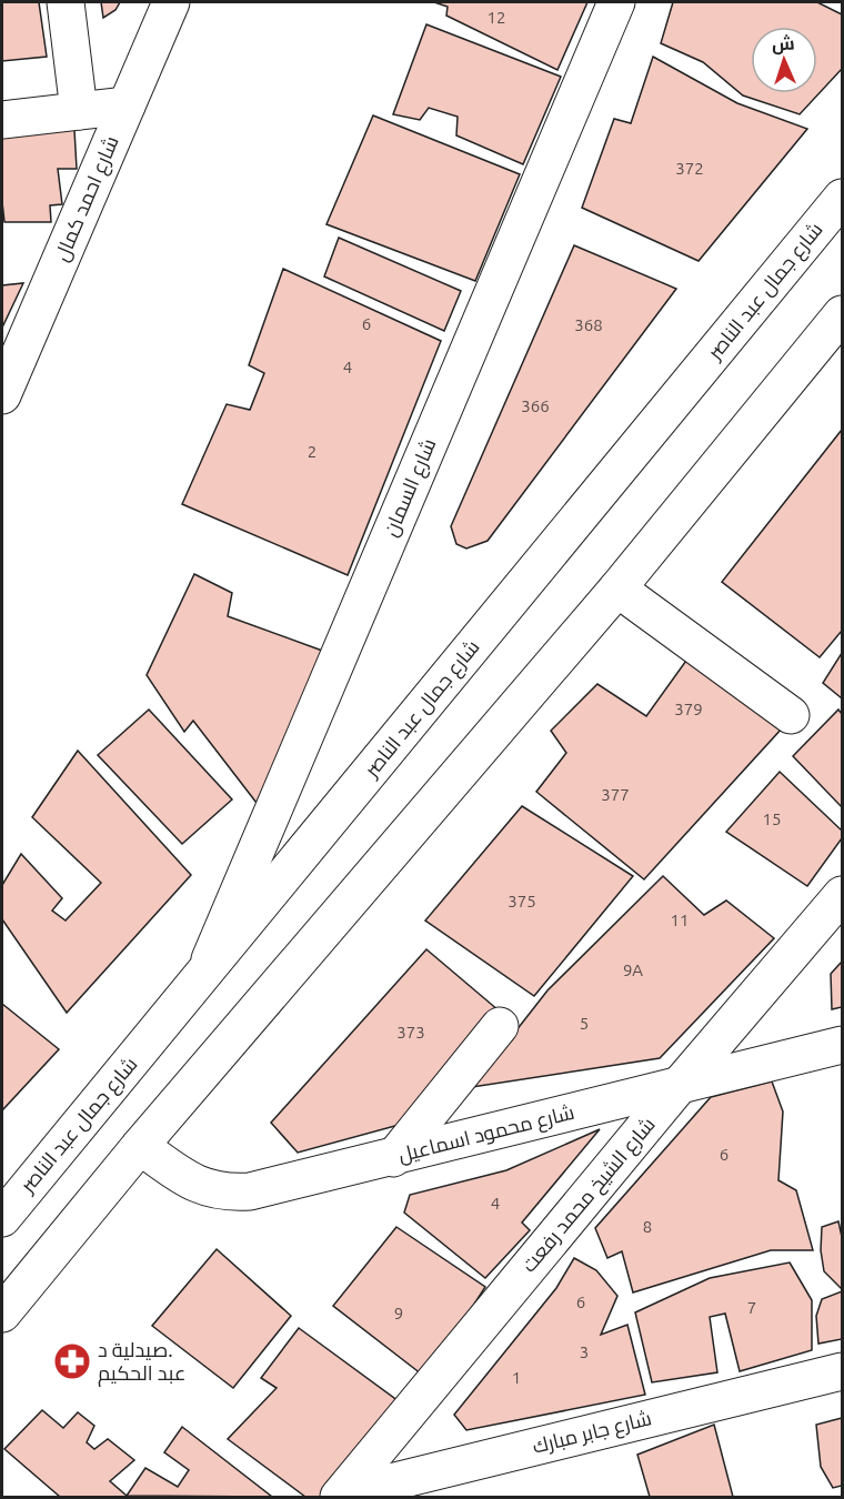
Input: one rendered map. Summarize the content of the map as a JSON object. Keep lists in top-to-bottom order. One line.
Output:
{"streets":{"street":["شارع احمد كمال","شارع جمال عبد الناصر","شارع السمان","شارع محمود اسماعيل","شارع الشيخ محمد رفعت","شارع جابر مبارك"]},"crossings":[["شارع جمال عبد الناصر","شارع السمان"],["شارع محمود اسماعيل","شارع الشيخ محمد رفعت"],["شارع الشيخ محمد رفعت","شارع جابر مبارك"]],"places":{"pharmacy":["صيدلية د. عبد الحكيم"]},"house_numbers":["12","372","6","368","4","366","2","379","377","15","375","11","9A","5","373","6","4","8","6","7","9","3","1"],"north":"top"}
